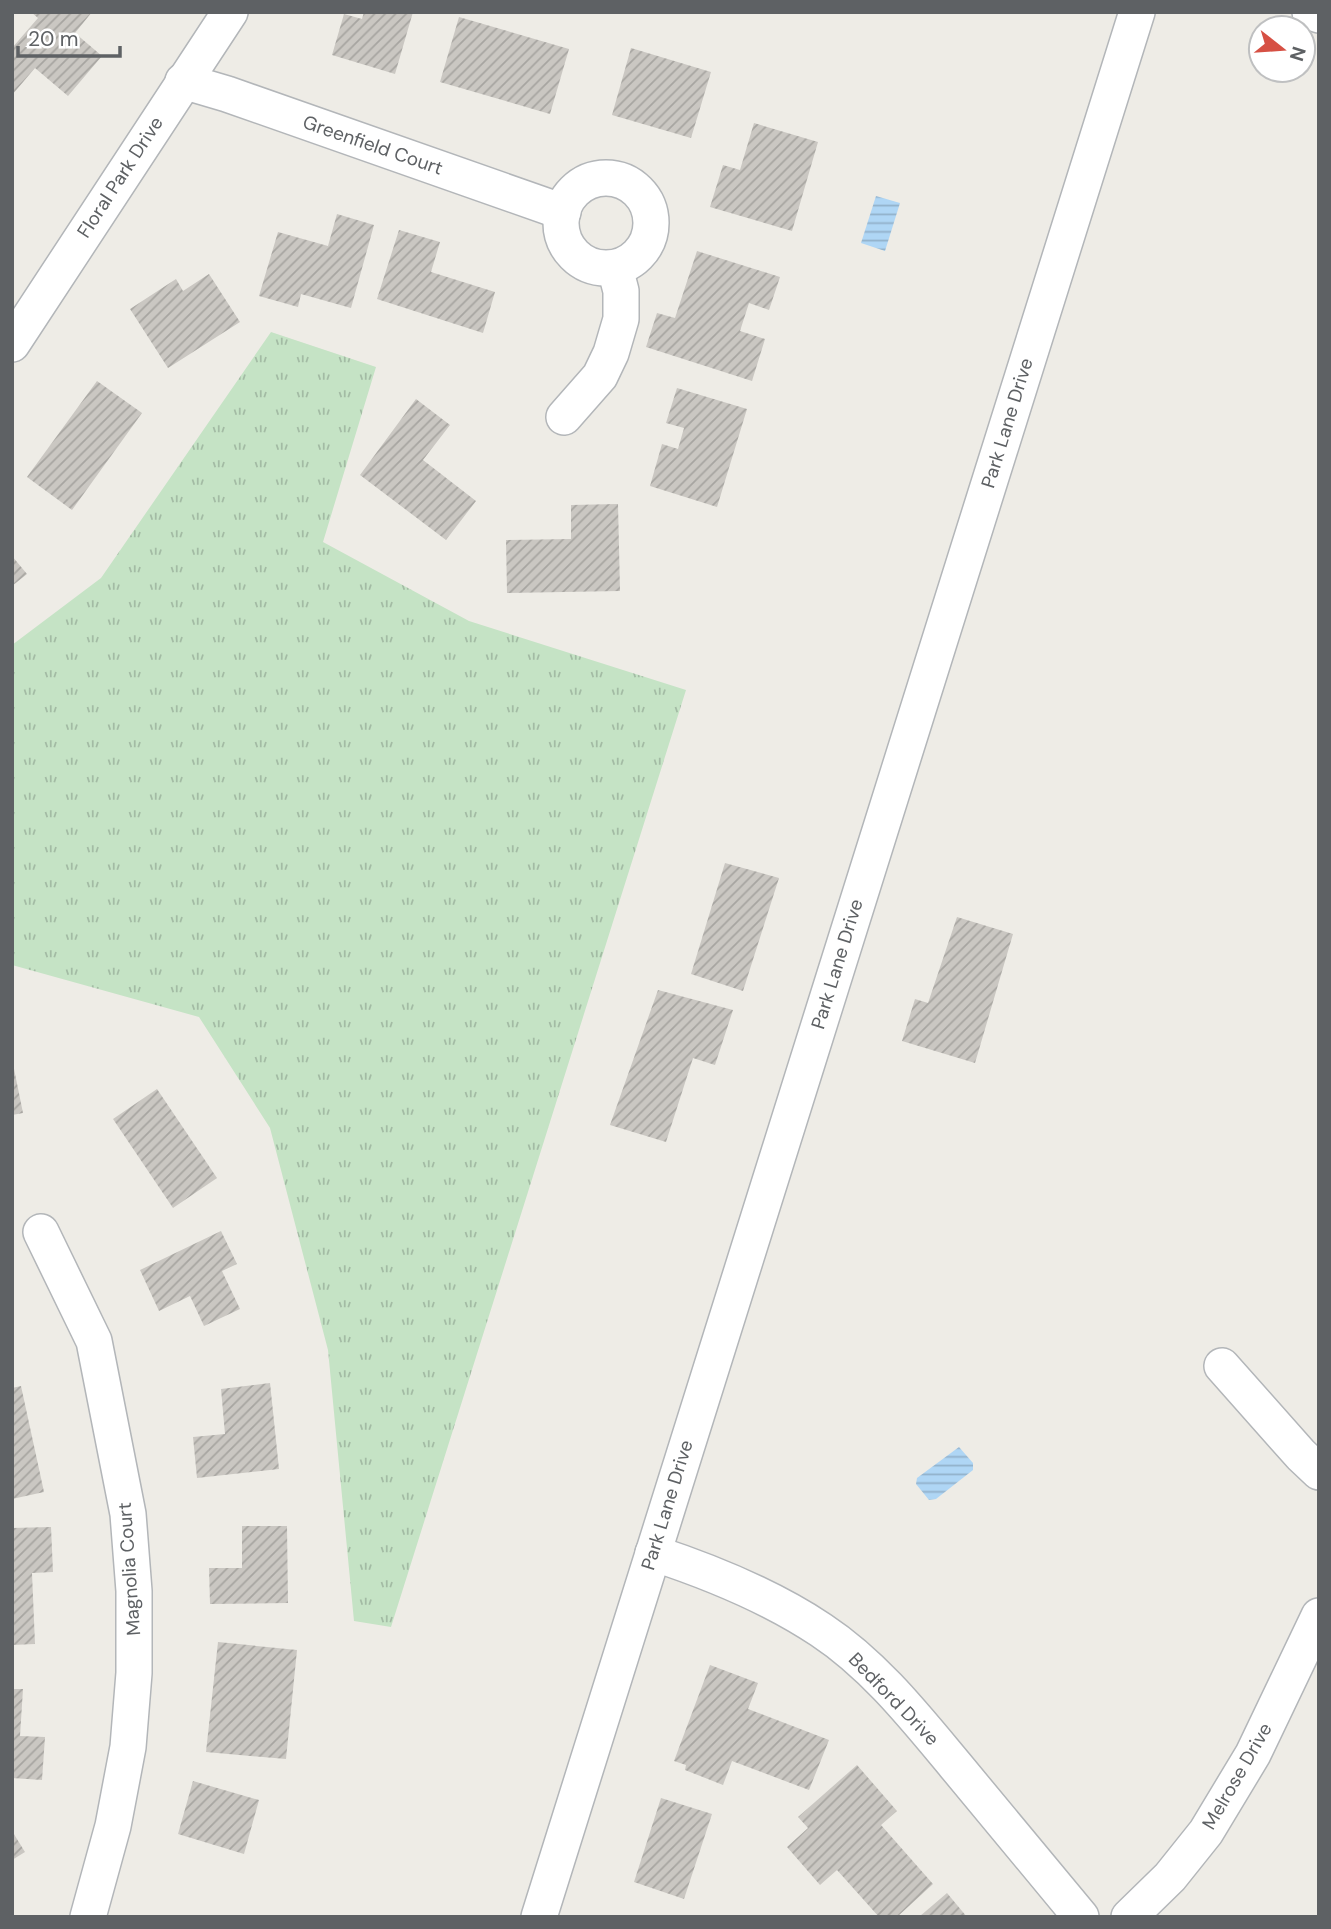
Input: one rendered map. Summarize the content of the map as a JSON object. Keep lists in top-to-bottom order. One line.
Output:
{"streets":{"street":["Greenfield Court","Floral Park Drive","Park Lane Drive","Magnolia Court","Bedford Drive","Melrose Drive"]},"crossings":[["Greenfield Court","Floral Park Drive"],["Park Lane Drive","Bedford Drive"]],"scale_bar":"20 m","north":"right"}
